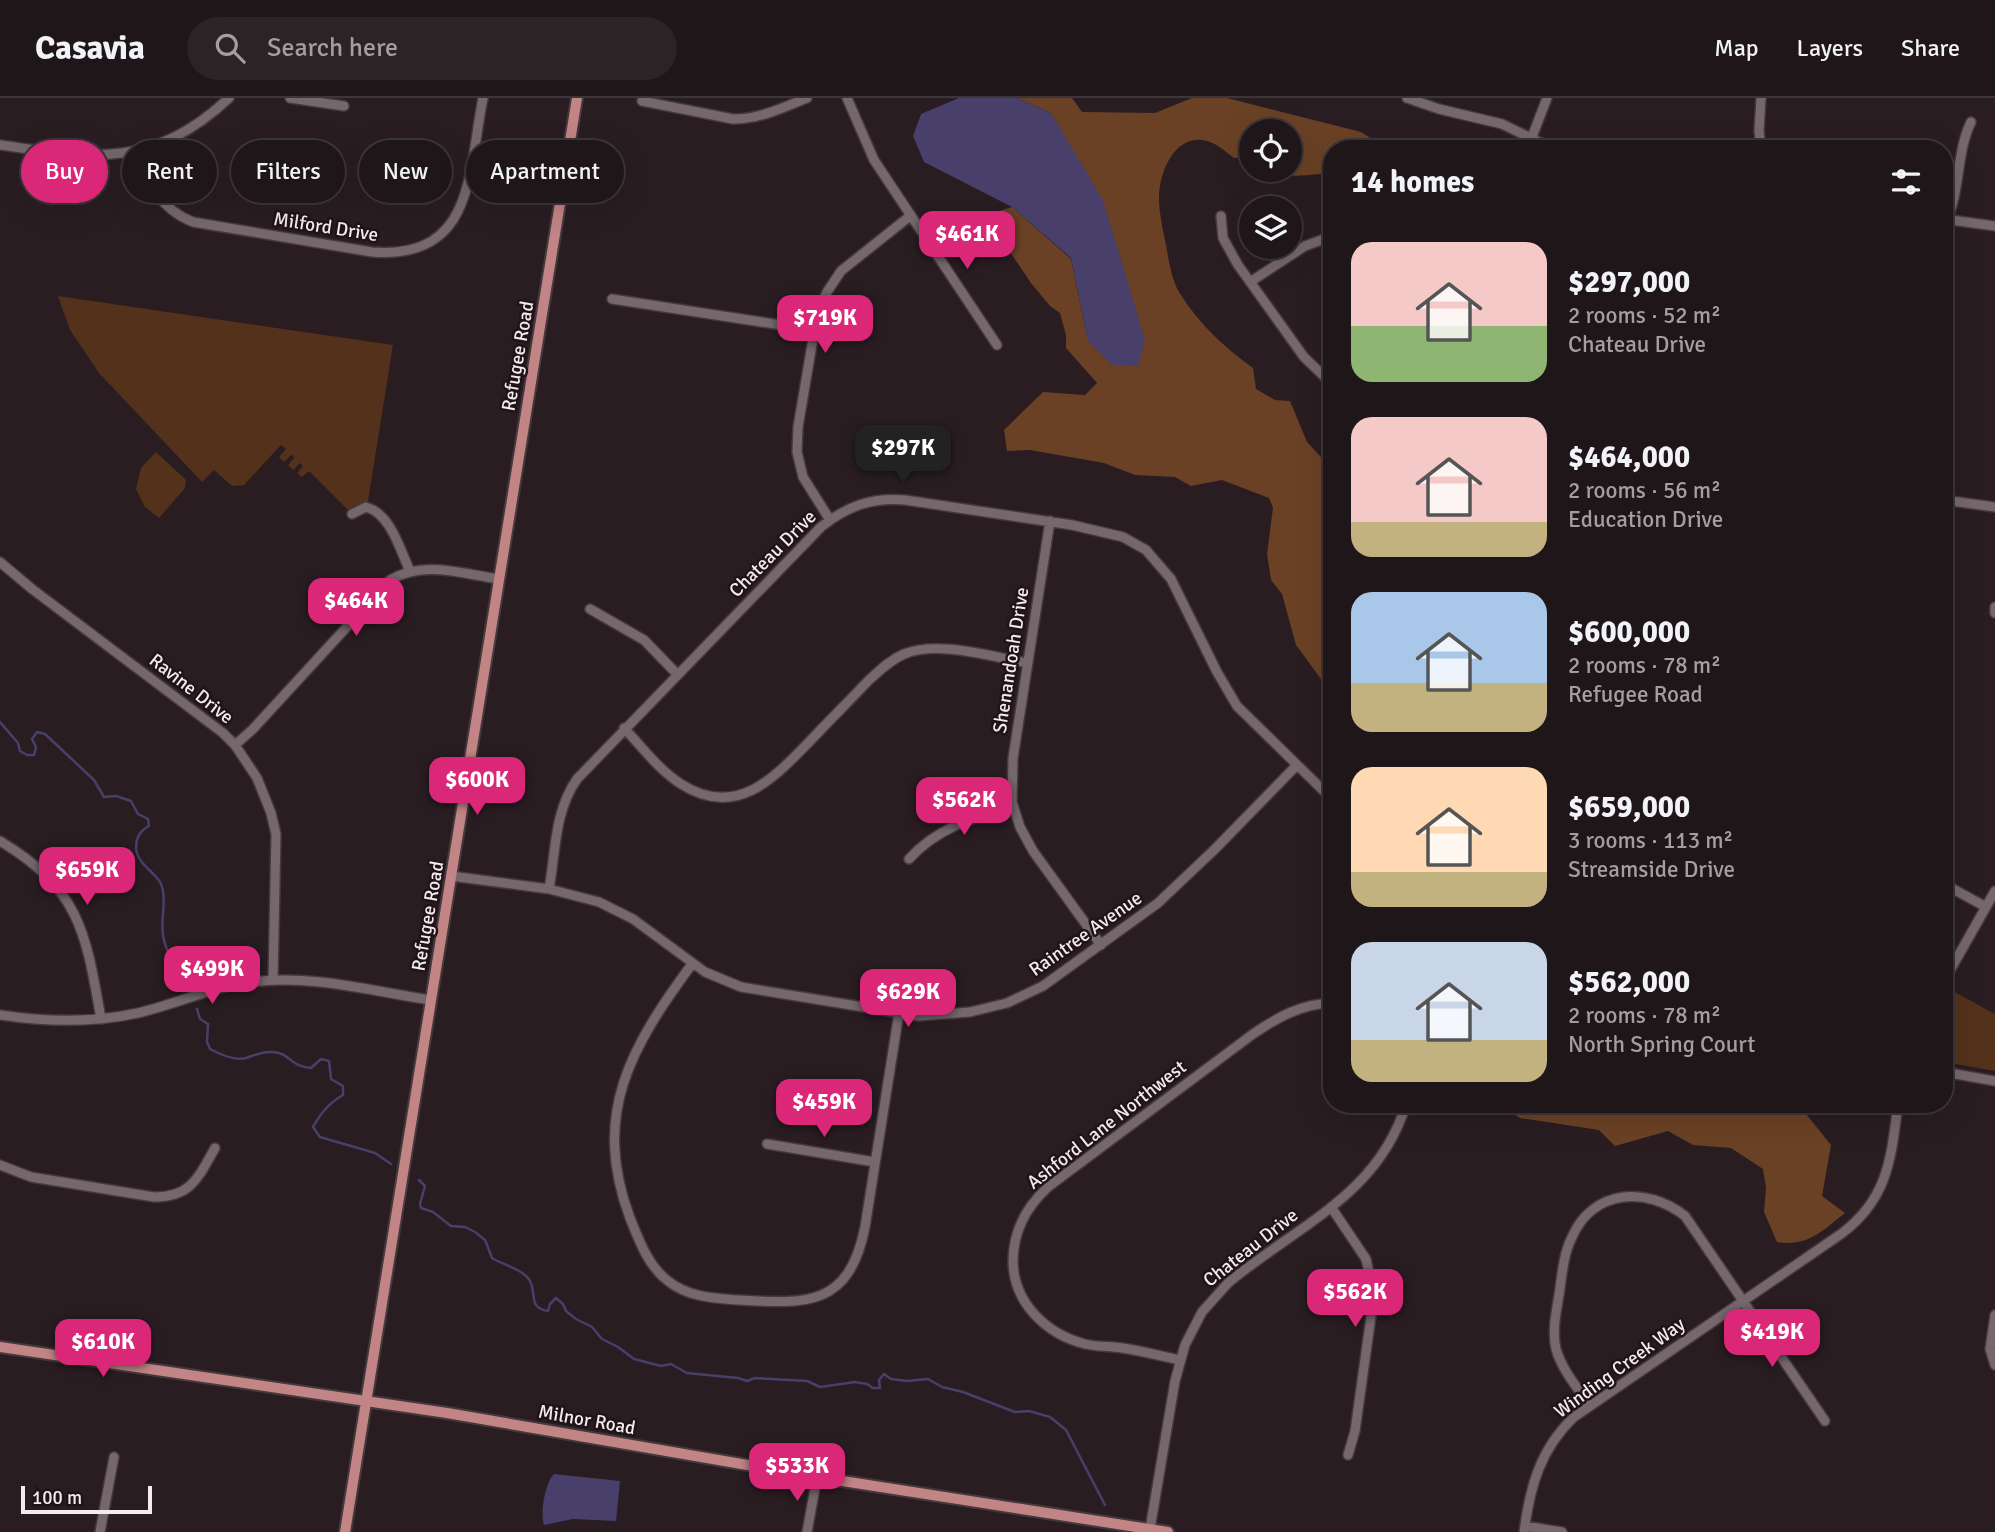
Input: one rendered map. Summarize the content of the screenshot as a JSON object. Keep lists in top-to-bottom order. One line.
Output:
{"streets":{"main road":["Refugee Road","Milnor Road"],"street":["Milford Drive","Chateau Drive","Shenandoah Drive","Ravine Drive","Raintree Avenue","Ashford Lane Northwest","Winding Creek Way"]},"crossings":[["Refugee Road","Raintree Avenue"],["Refugee Road","Milnor Road"],["Chateau Drive","Shenandoah Drive"],["Chateau Drive","Raintree Avenue"],["Chateau Drive","Ashford Lane Northwest"],["Chateau Drive","Milnor Road"],["Shenandoah Drive","Raintree Avenue"]],"scale_bar":"100 m","page":{"header":"Casavia","search":"Search here","nav":["Map","Layers","Share"],"chip":["Buy","Rent","Filters","New","Apartment"],"heading":"14 homes","price":["$461K","$719K","$297K","$464K","$600K","$562K","$659K","$499K","$629K","$459K","$562K","$419K","$610K","$533K"],"list":[{"name":"$297,000","note":"2 rooms · 52 m² · Chateau Drive"},{"name":"$464,000","note":"2 rooms · 56 m² · Education Drive"},{"name":"$600,000","note":"2 rooms · 78 m² · Refugee Road"},{"name":"$659,000","note":"3 rooms · 113 m² · Streamside Drive"},{"name":"$562,000","note":"2 rooms · 78 m² · North Spring Court"}],"scale":"100 m"}}
